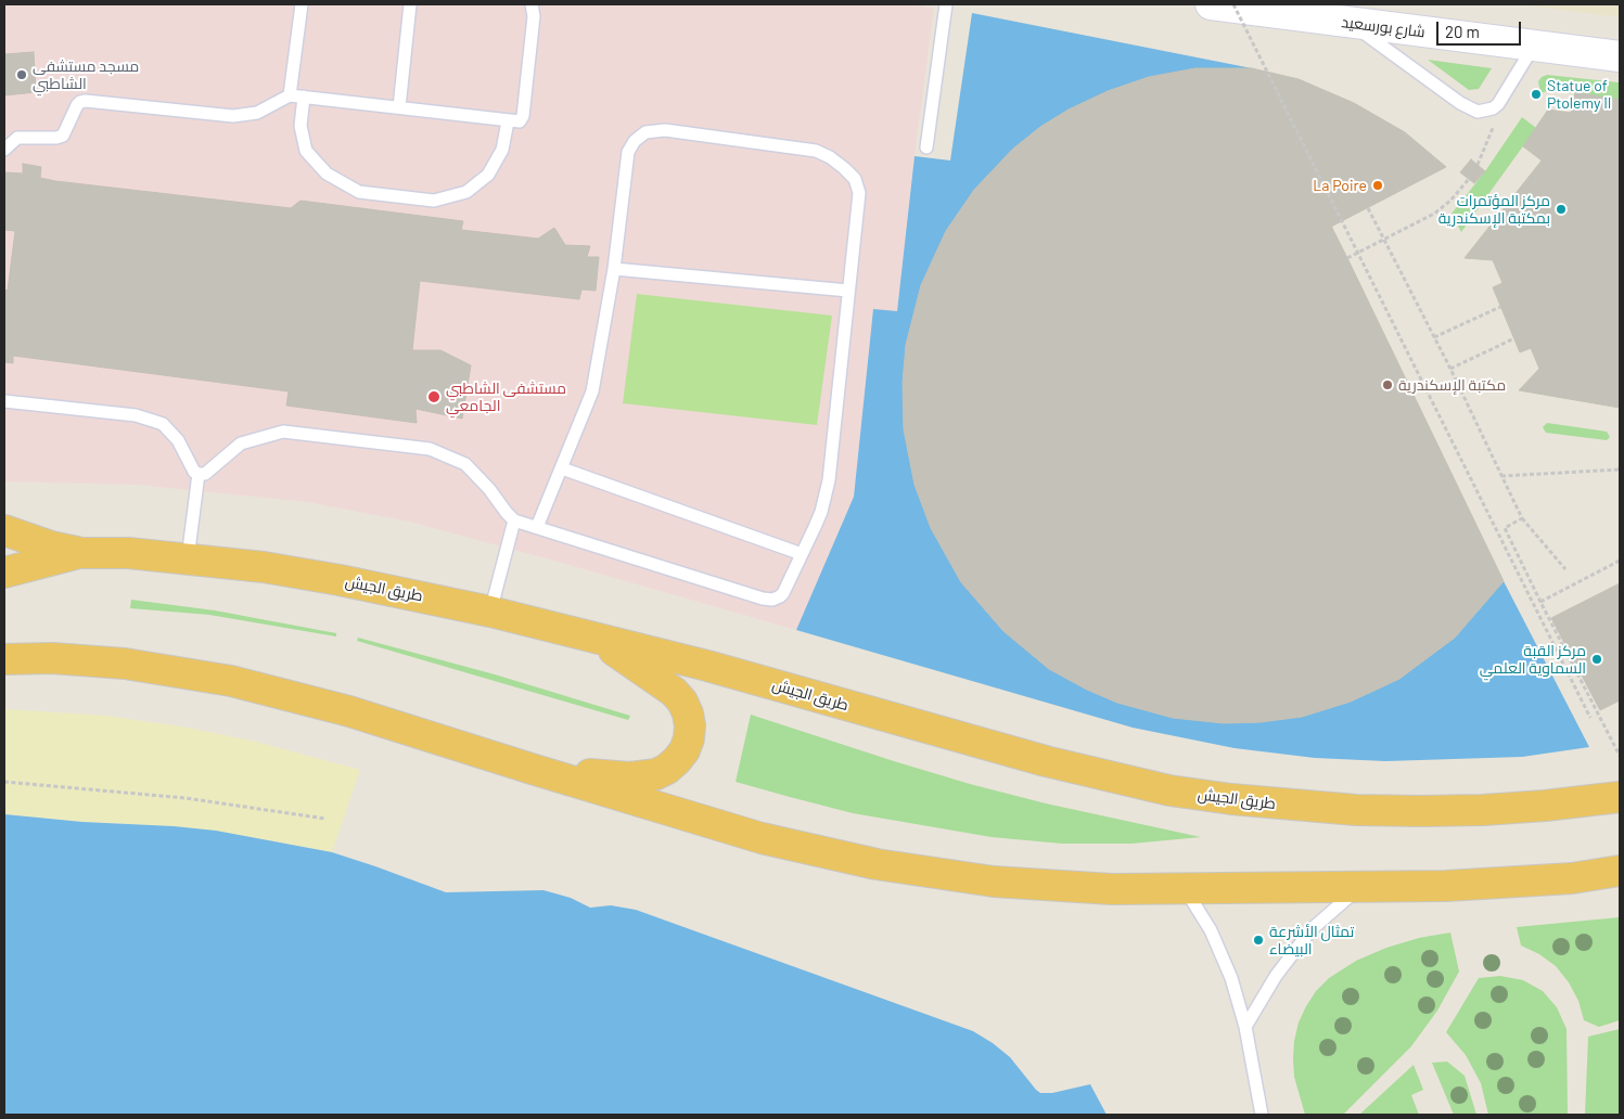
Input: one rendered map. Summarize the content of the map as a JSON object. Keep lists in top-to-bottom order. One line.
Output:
{"streets":{"highway":["طريق الجيش"],"street":["شارع بورسعيد"]},"places":["مسجد مستشفى الشاطبي","Statue of Ptolemy II","La Poire","مركز المؤتمرات بمكتبة الإسكندرية","مكتبة الإسكندرية","مستشفى الشاطبي الجامعي","مركز القبة السماوية العلمي","تمثال الأشرعة البيضاء"],"scale_bar":"20 m"}
